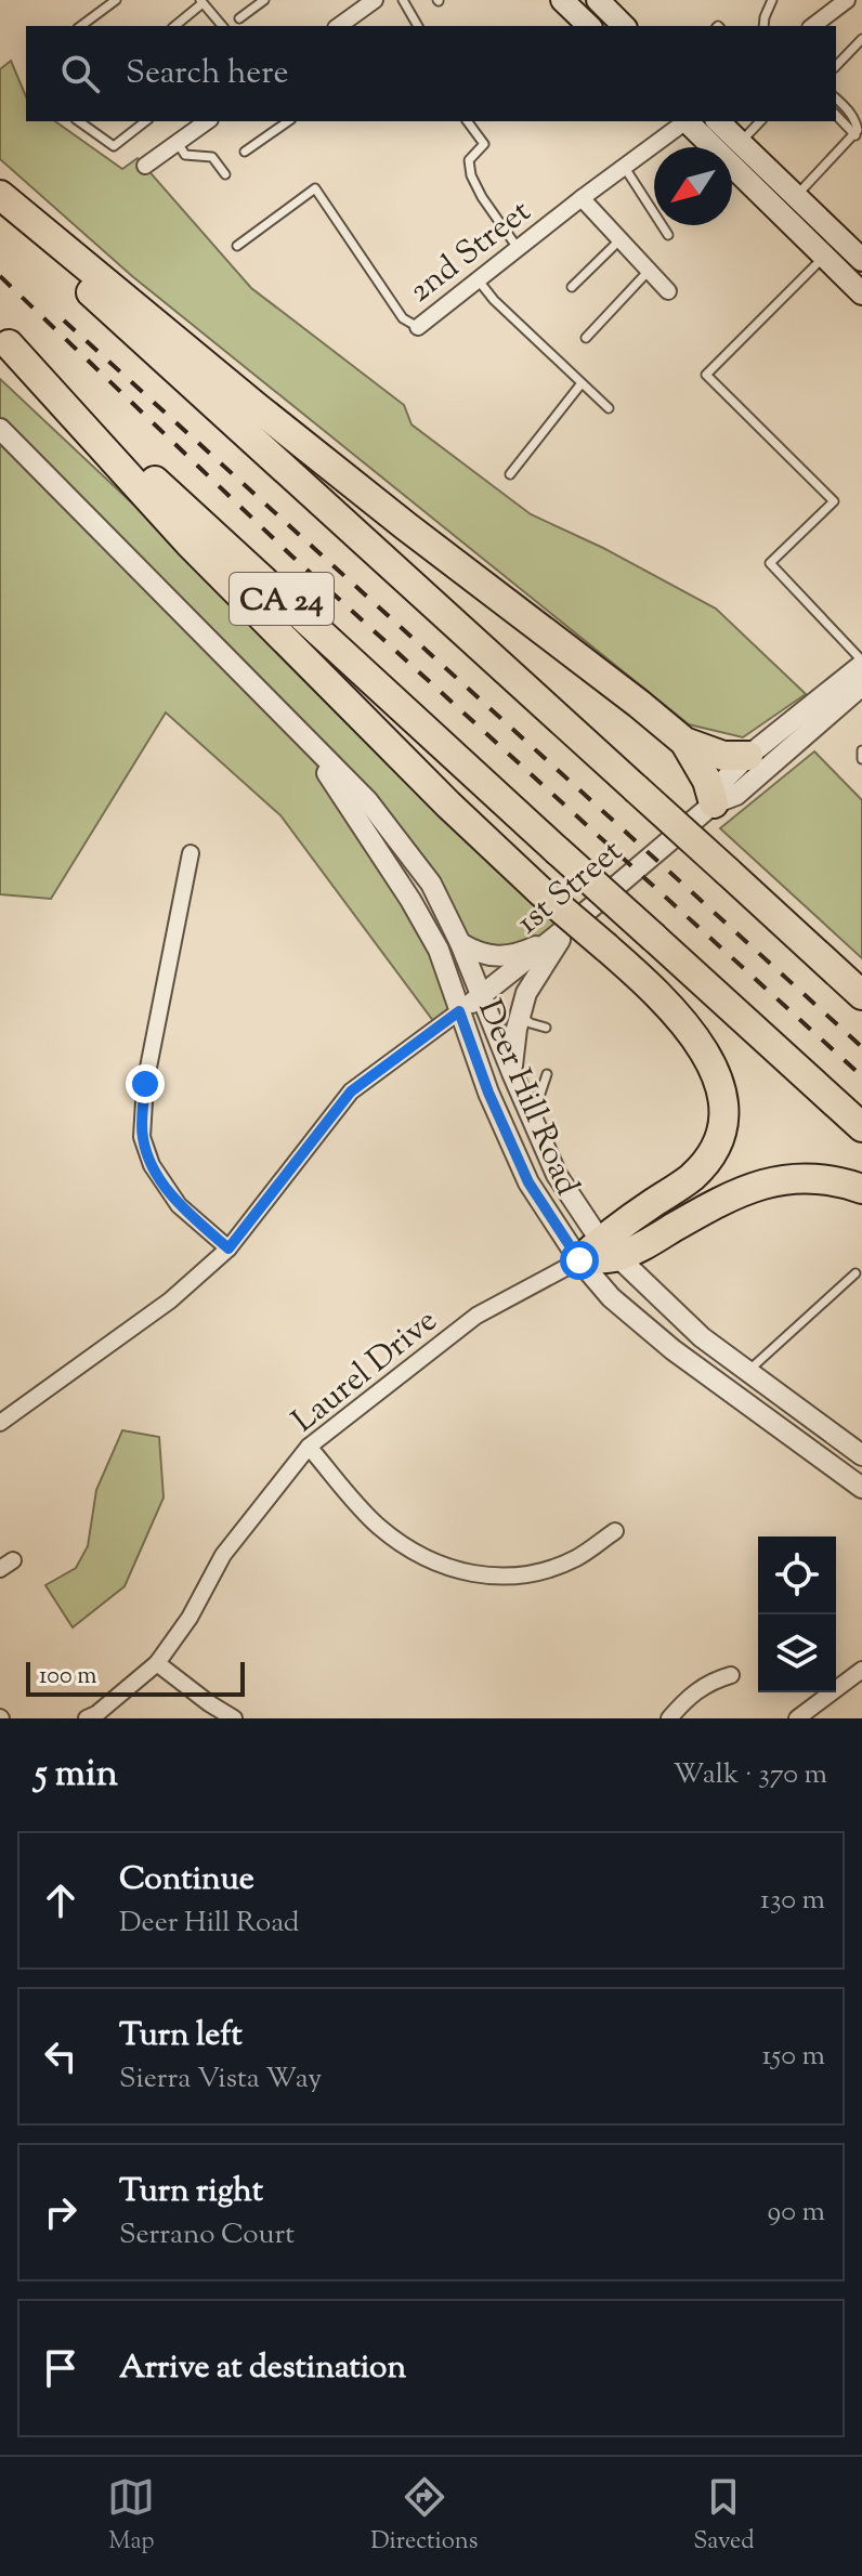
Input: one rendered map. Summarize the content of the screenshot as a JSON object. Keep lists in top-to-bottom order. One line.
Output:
{"streets":{"highway":["CA 24"],"street":["2nd Street","1st Street","Deer Hill Road","Laurel Drive"]},"crossings":[["1st Street","Deer Hill Road"],["Deer Hill Road","Laurel Drive"]],"scale_bar":"100 m","north":"bottom left","page":{"search":"Search here","scale":"100 m","heading":["5 min","Walk · 370 m"],"list":[["Continue","Deer Hill Road","130 m"],["Turn left","Sierra Vista Way","150 m"],["Turn right","Serrano Court","90 m"],"Arrive at destination"],"nav":["Map","Directions","Saved"]}}
